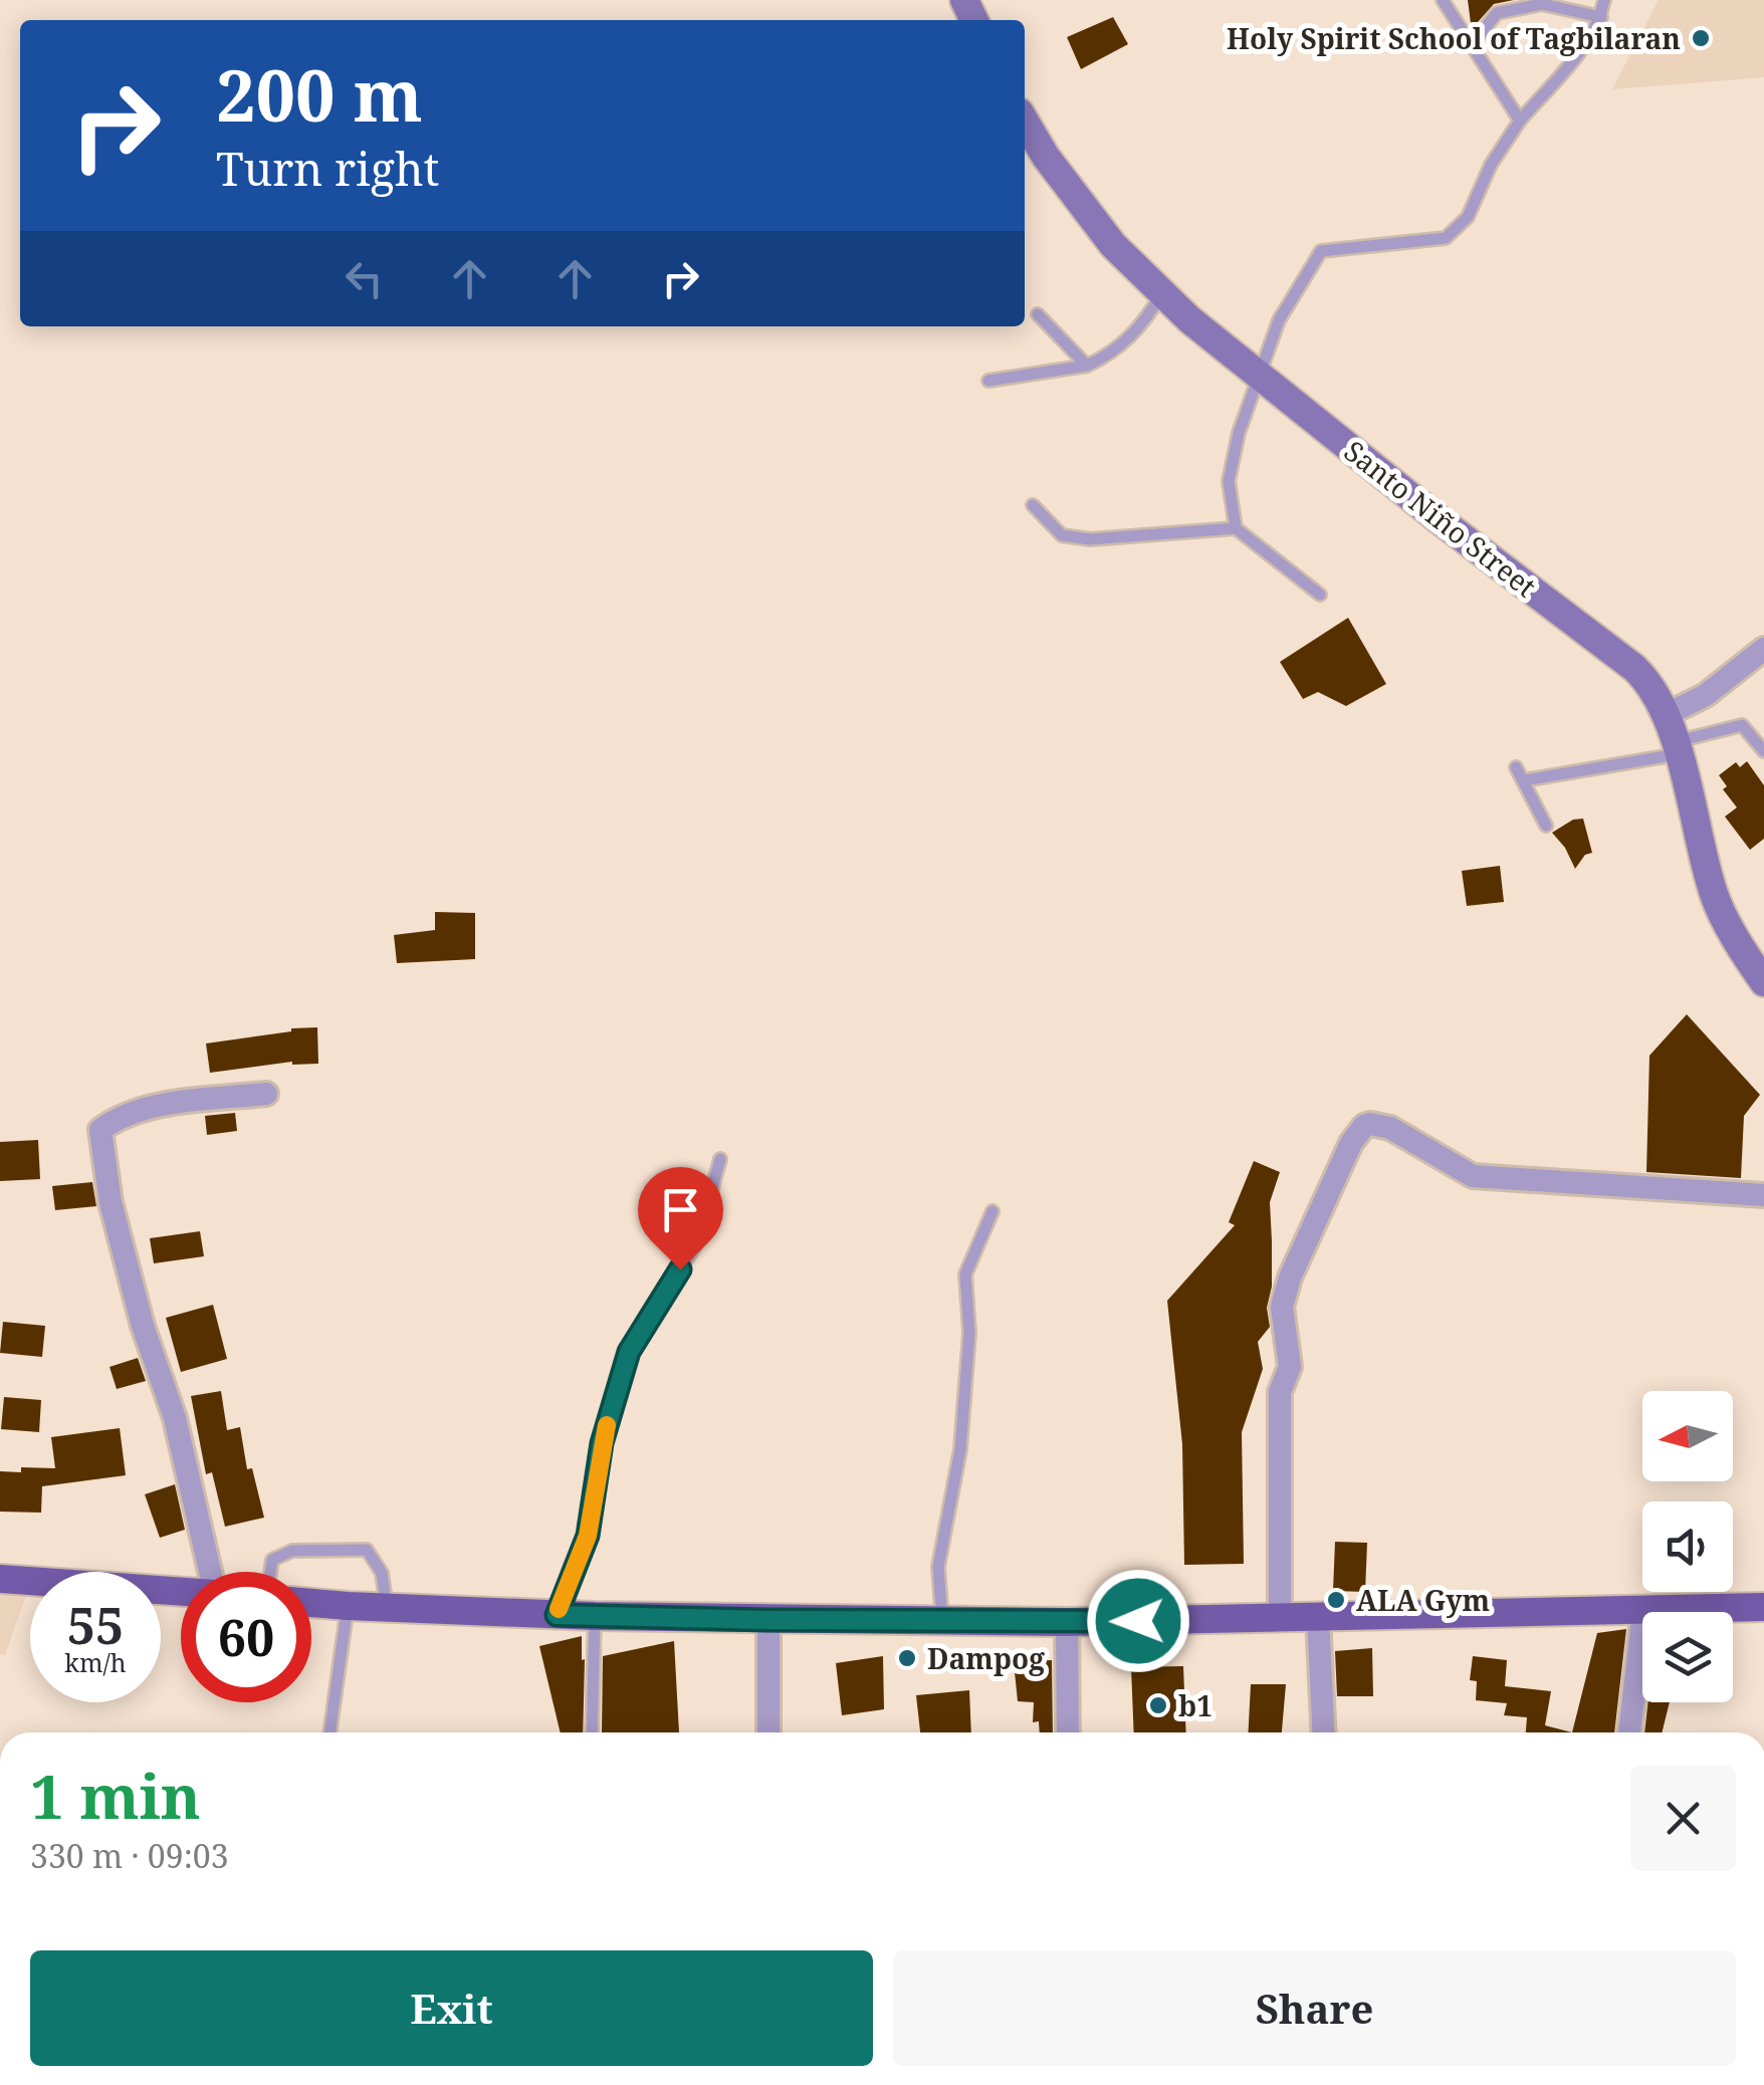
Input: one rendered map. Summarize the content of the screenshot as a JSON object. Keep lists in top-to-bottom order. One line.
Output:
{"streets":{"main road":["Santo Niño Street"]},"places":["Holy Spirit School of Tagbilaran","ALA Gym","Dampog","b1"],"north":"left","page":{"turn":["200 m","Turn right"],"speed":"55 km/h","limit":"60","heading":["1 min","330 m · 09:03"],"buttons":["Exit","Share"]}}
